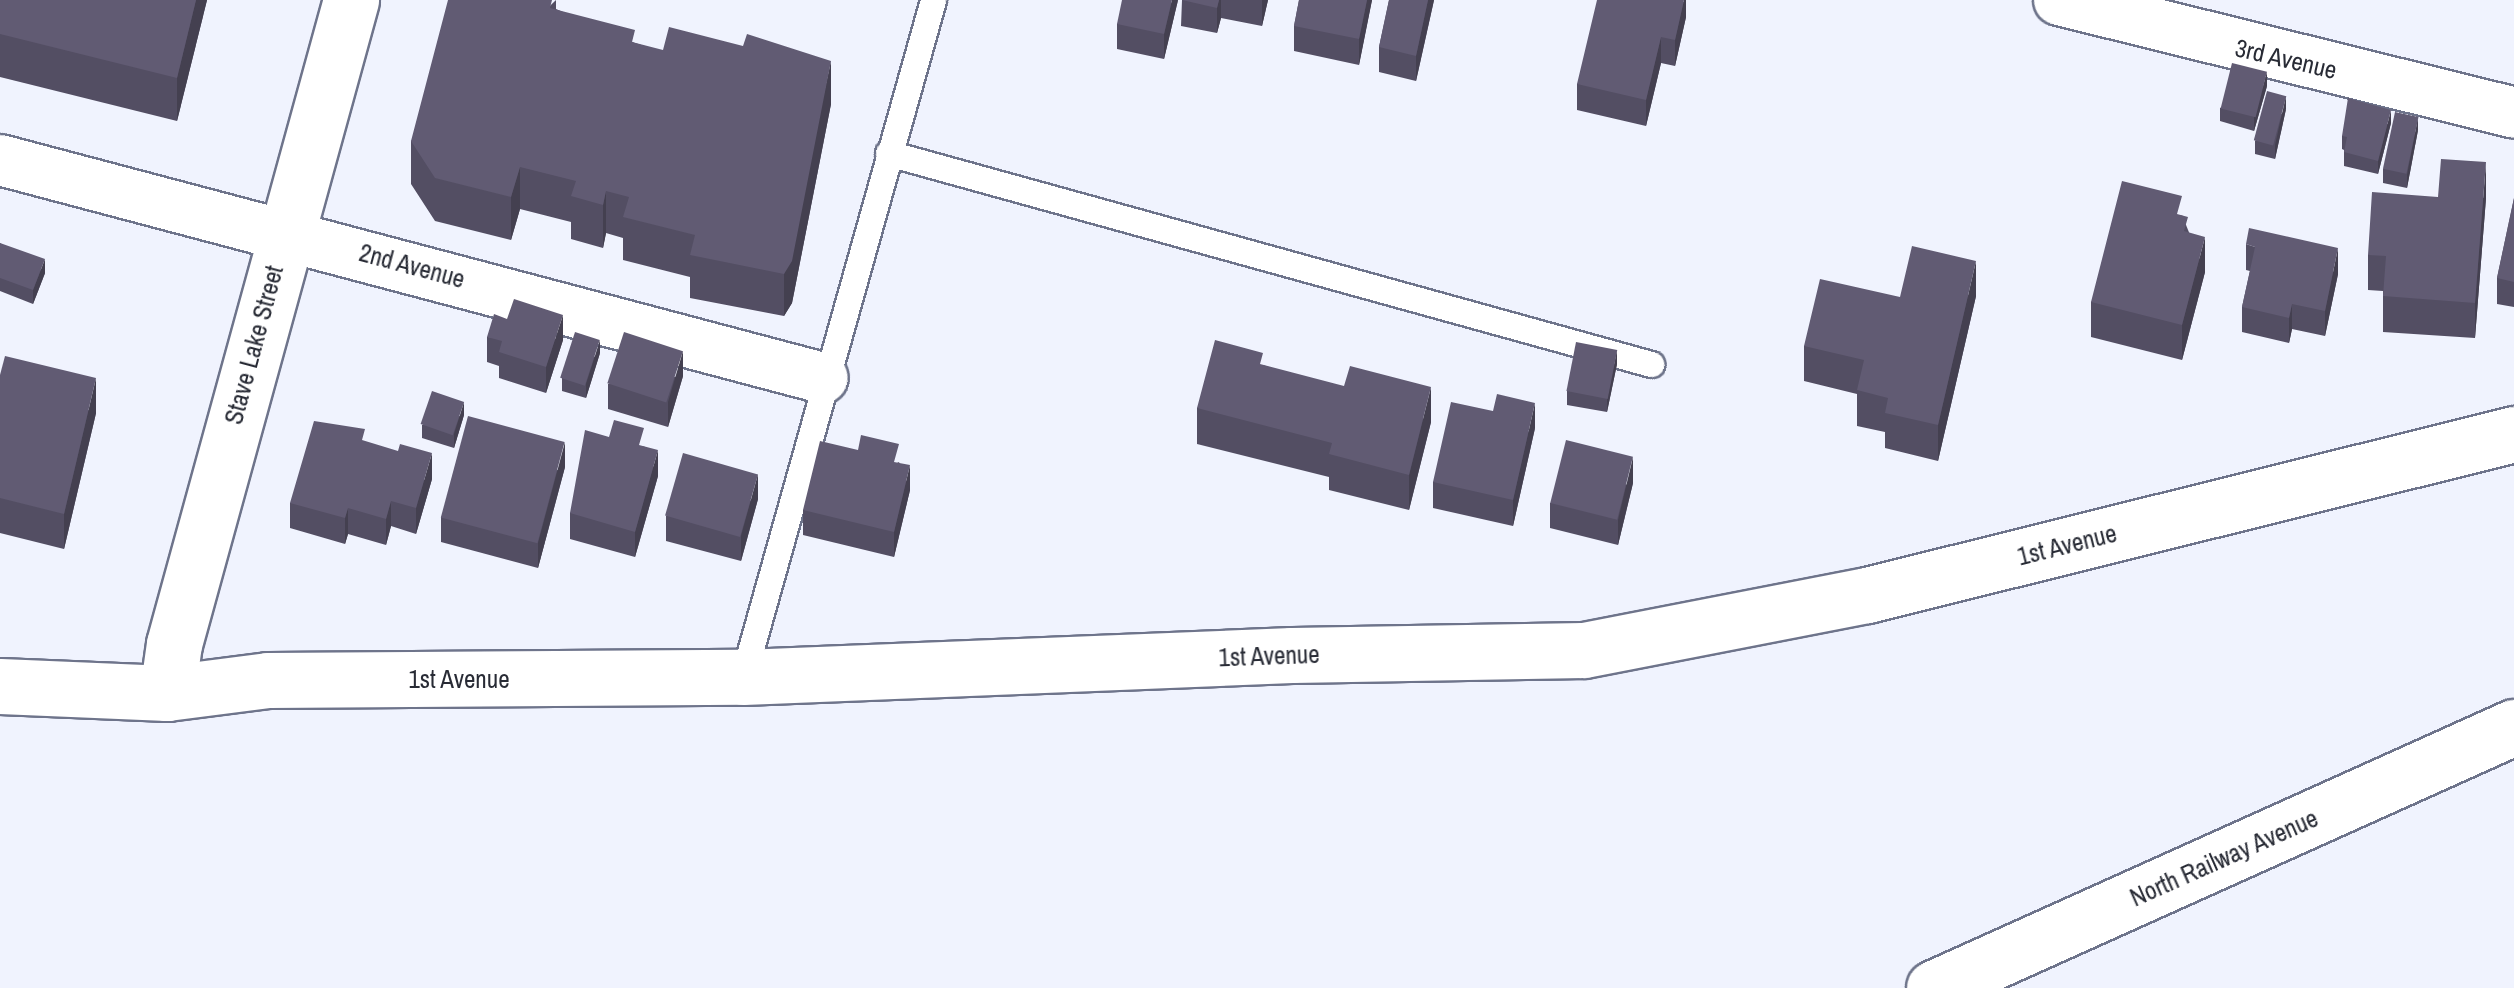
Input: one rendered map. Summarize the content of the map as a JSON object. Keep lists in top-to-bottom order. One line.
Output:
{"streets":{"main road":["Stave Lake Street","1st Avenue","North Railway Avenue"],"street":["3rd Avenue","2nd Avenue"]},"crossings":[["2nd Avenue","Stave Lake Street"],["Stave Lake Street","1st Avenue"]]}
